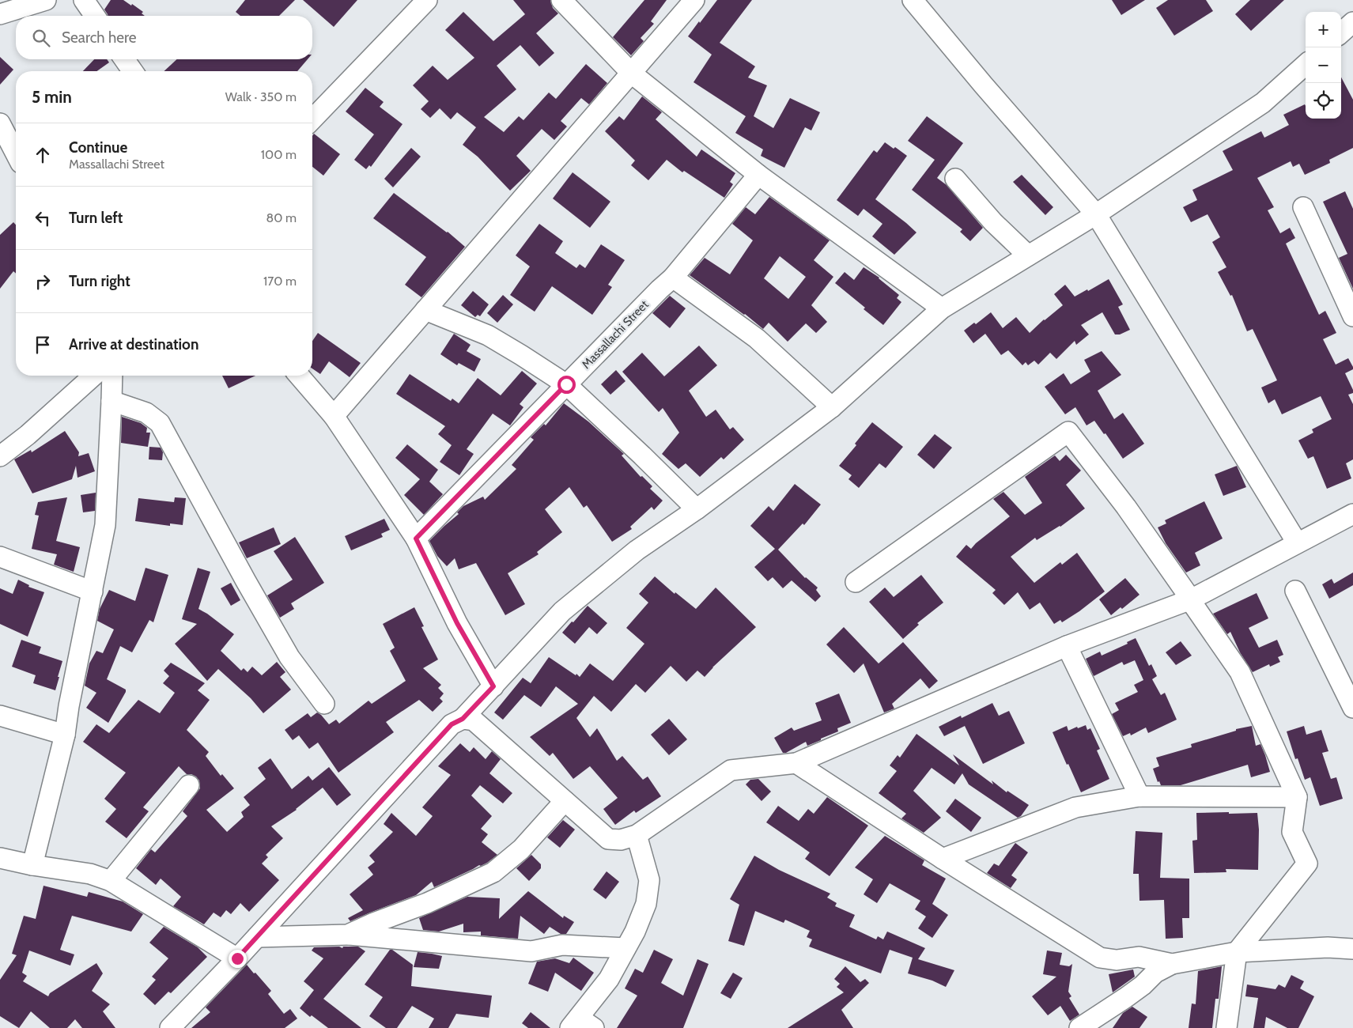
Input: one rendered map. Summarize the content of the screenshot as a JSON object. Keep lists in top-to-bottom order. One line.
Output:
{"streets":{"street":["Massallachi Street"]},"page":{"map_buttons":["+","−"],"search":"Search here","heading":["5 min","Walk · 350 m"],"list":[["Continue","Massallachi Street","100 m"],["Turn left","80 m"],["Turn right","170 m"],"Arrive at destination"]}}
